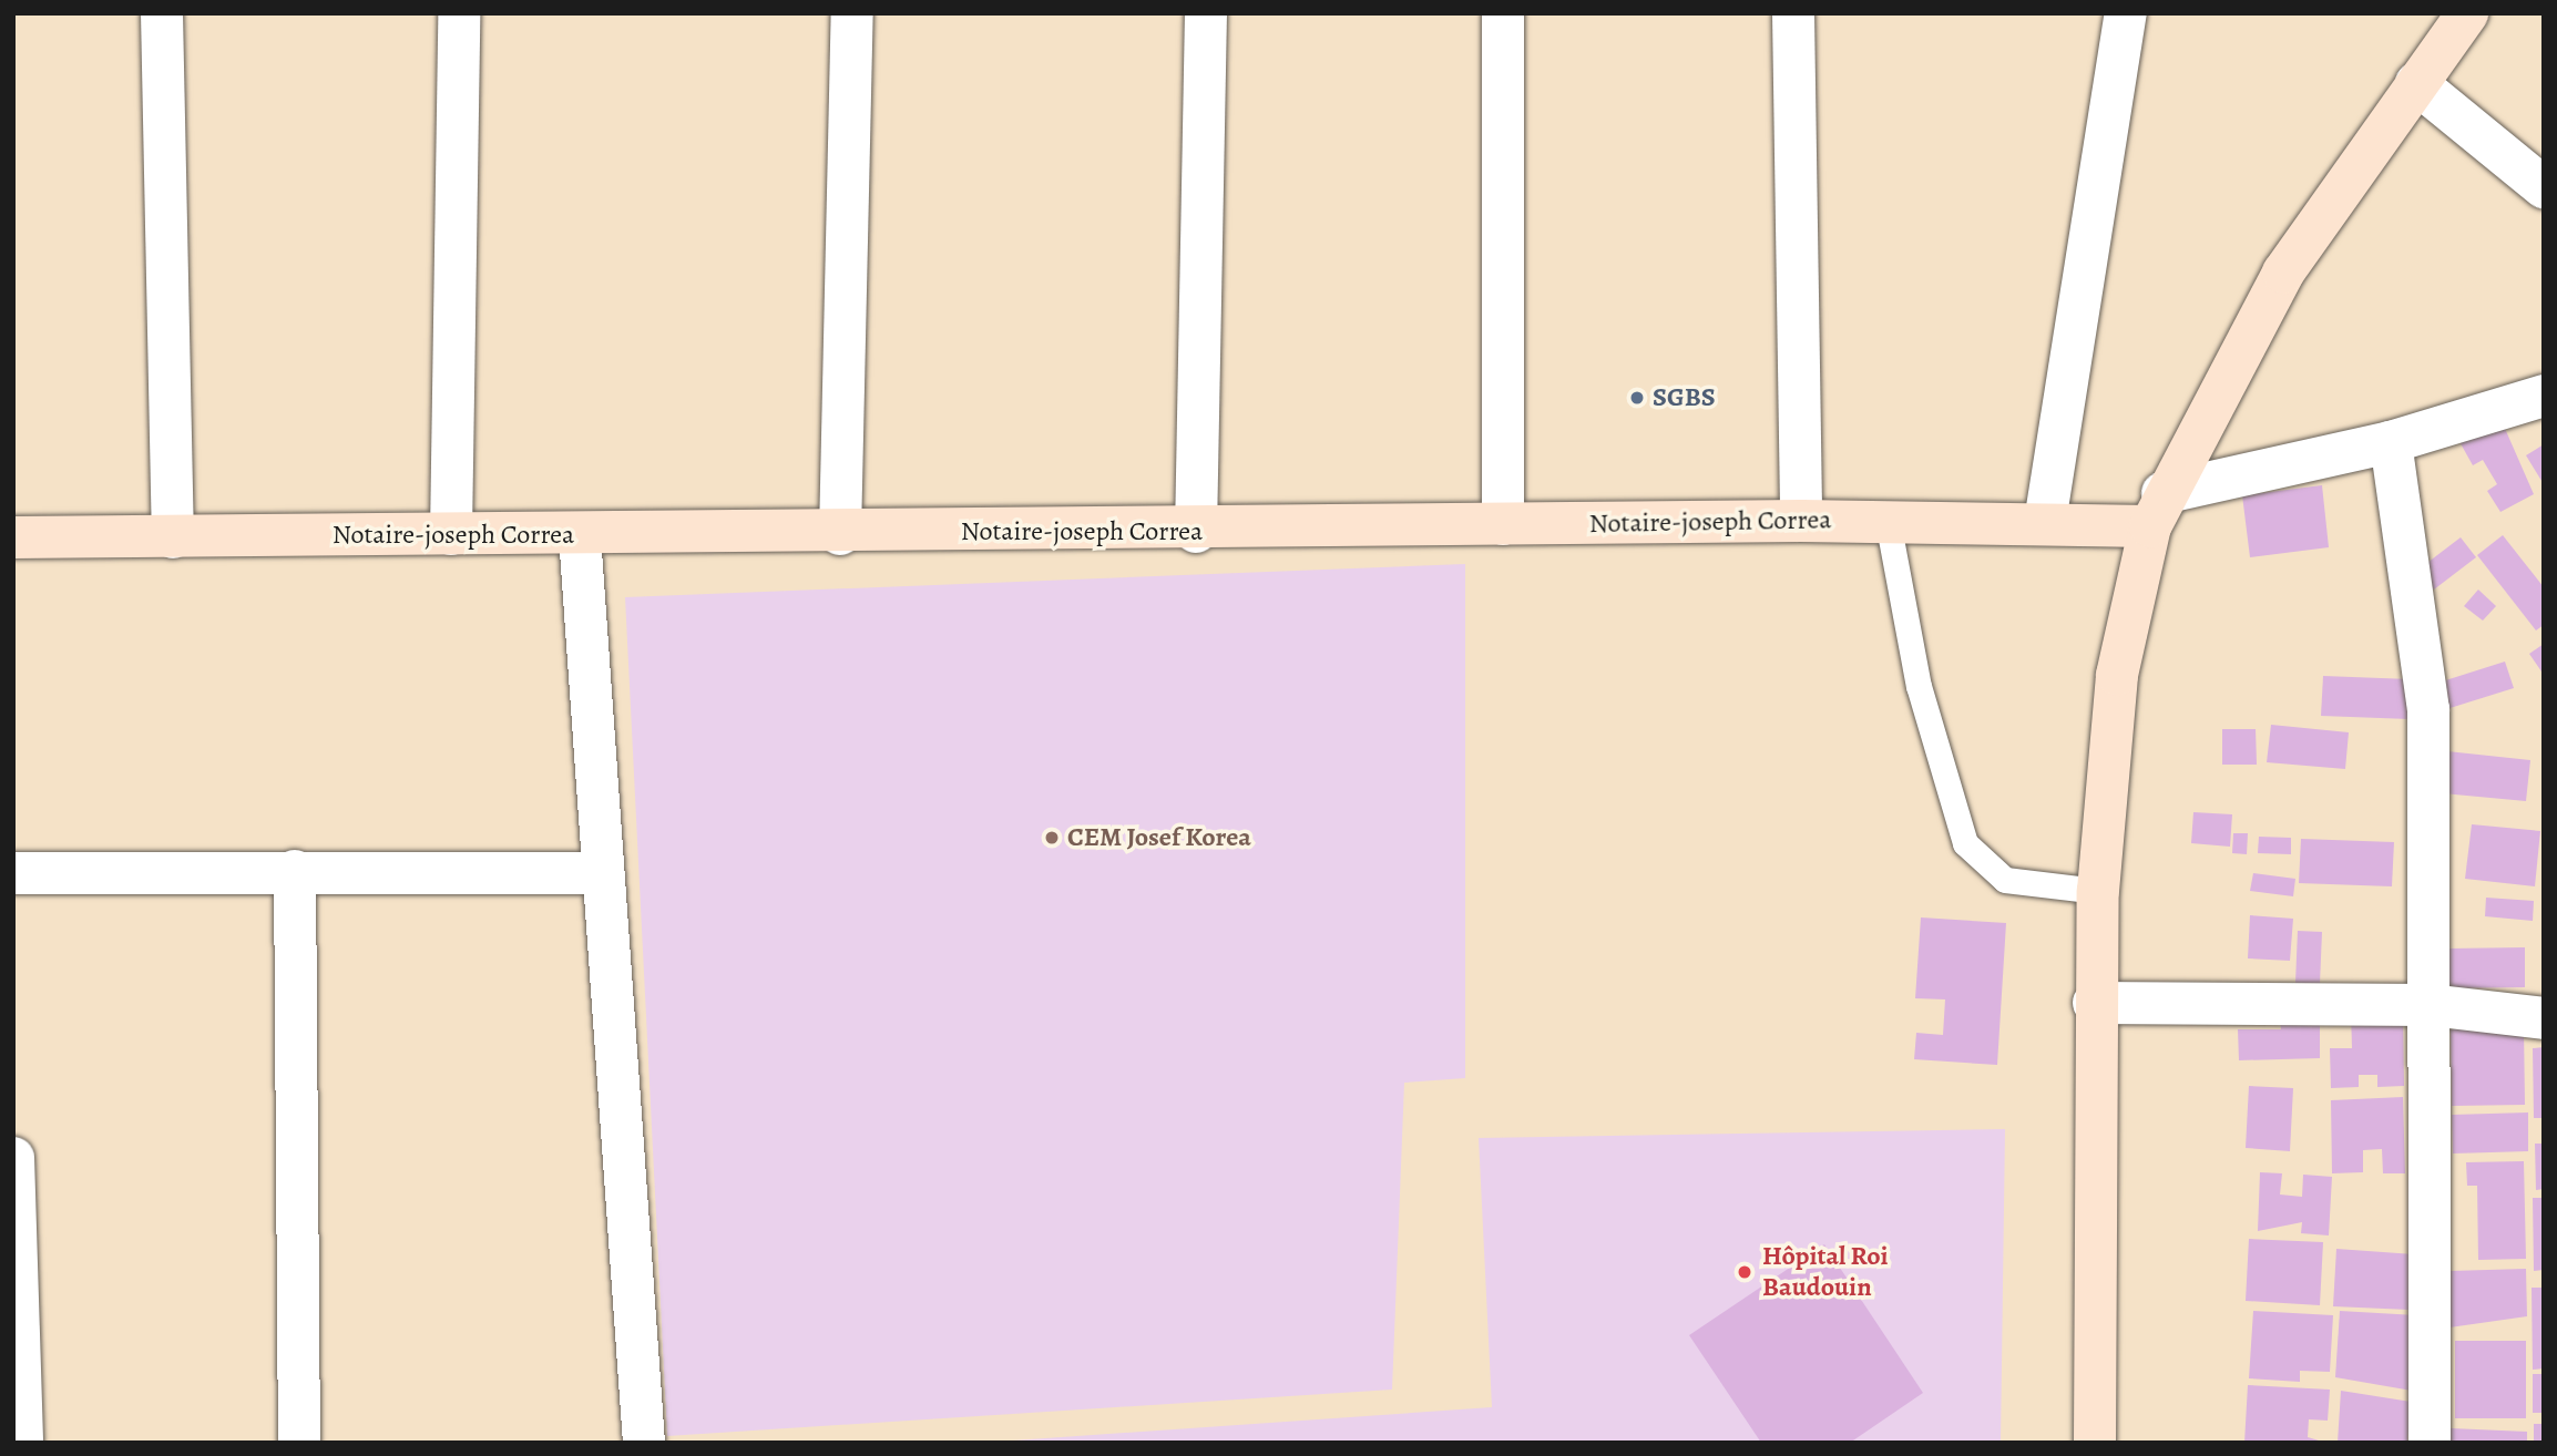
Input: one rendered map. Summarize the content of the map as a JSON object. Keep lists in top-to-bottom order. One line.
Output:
{"streets":{"street":["Notaire-joseph Correa"]},"places":["SGBS","CEM Josef Korea","Hôpital Roi Baudouin"]}
